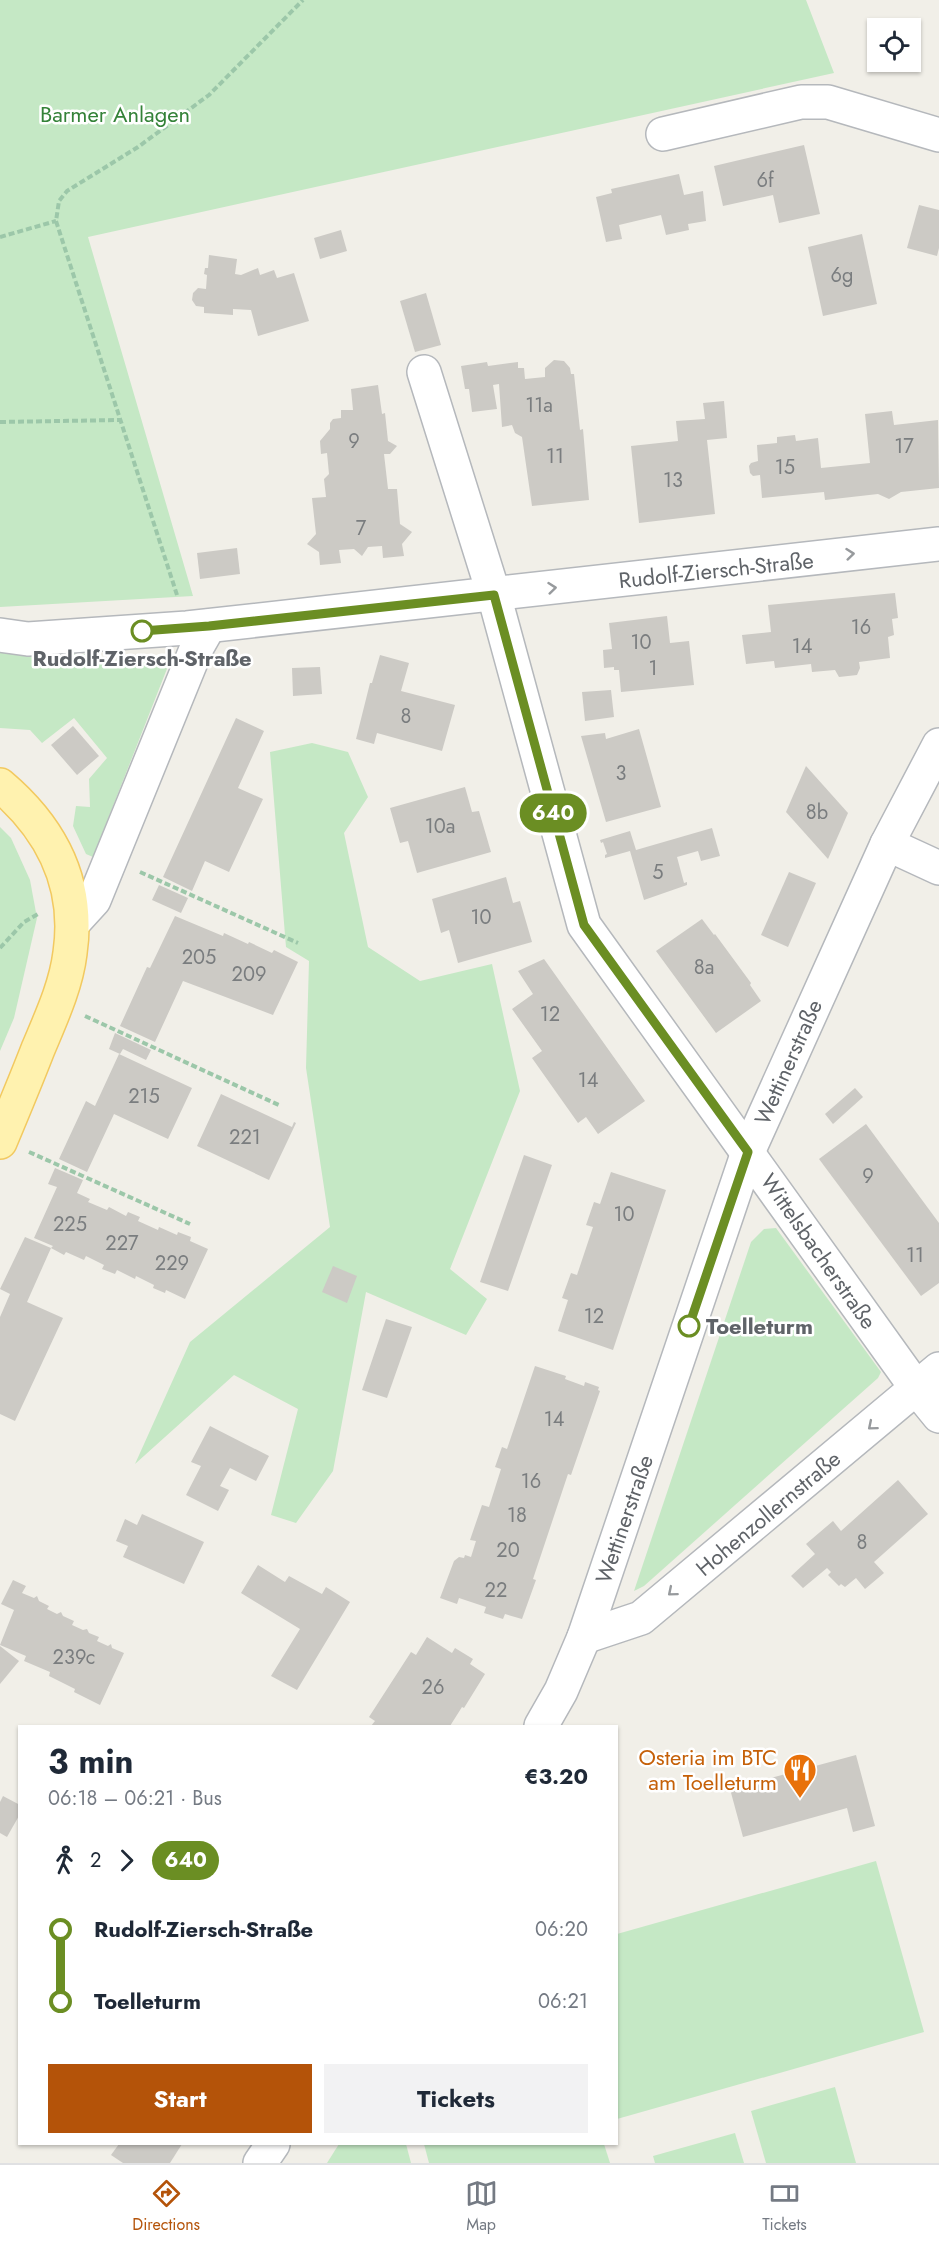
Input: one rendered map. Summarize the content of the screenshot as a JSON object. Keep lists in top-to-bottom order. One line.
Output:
{"streets":{"street":["Rudolf-Ziersch-Straße","Wettinerstraße","Wittelsbacherstraße","Hohenzollernstraße"]},"crossings":[["Rudolf-Ziersch-Straße","Wittelsbacherstraße"],["Wettinerstraße","Wittelsbacherstraße"],["Wettinerstraße","Hohenzollernstraße"],["Wittelsbacherstraße","Hohenzollernstraße"]],"one_way":["Rudolf-Ziersch-Straße","Hohenzollernstraße"],"parks":["Barmer Anlagen"],"places":{"other":["Rudolf-Ziersch-Straße","Toelleturm"],"restaurant":["Osteria im BTC am Toelleturm"]},"lines":["bus line 640"],"house_numbers":["6f","6g","11a","9","17","11","15","13","7","16","10","14","1","8","3","8b","10a","5","10","205","8a","209","12","14","215","221","9","10","225","227","11","229","12","14","16","18","8","20","22","239c","26"],"page":{"on_map":"640","heading":["3 min","06:18 – 06:21 · Bus","€3.20"],"legs":["2","640"],"list":[{"name":"Rudolf-Ziersch-Straße","value":"06:20"},{"name":"Toelleturm","value":"06:21"}],"buttons":["Start","Tickets"],"tabs":["Directions","Map","Tickets"]}}
